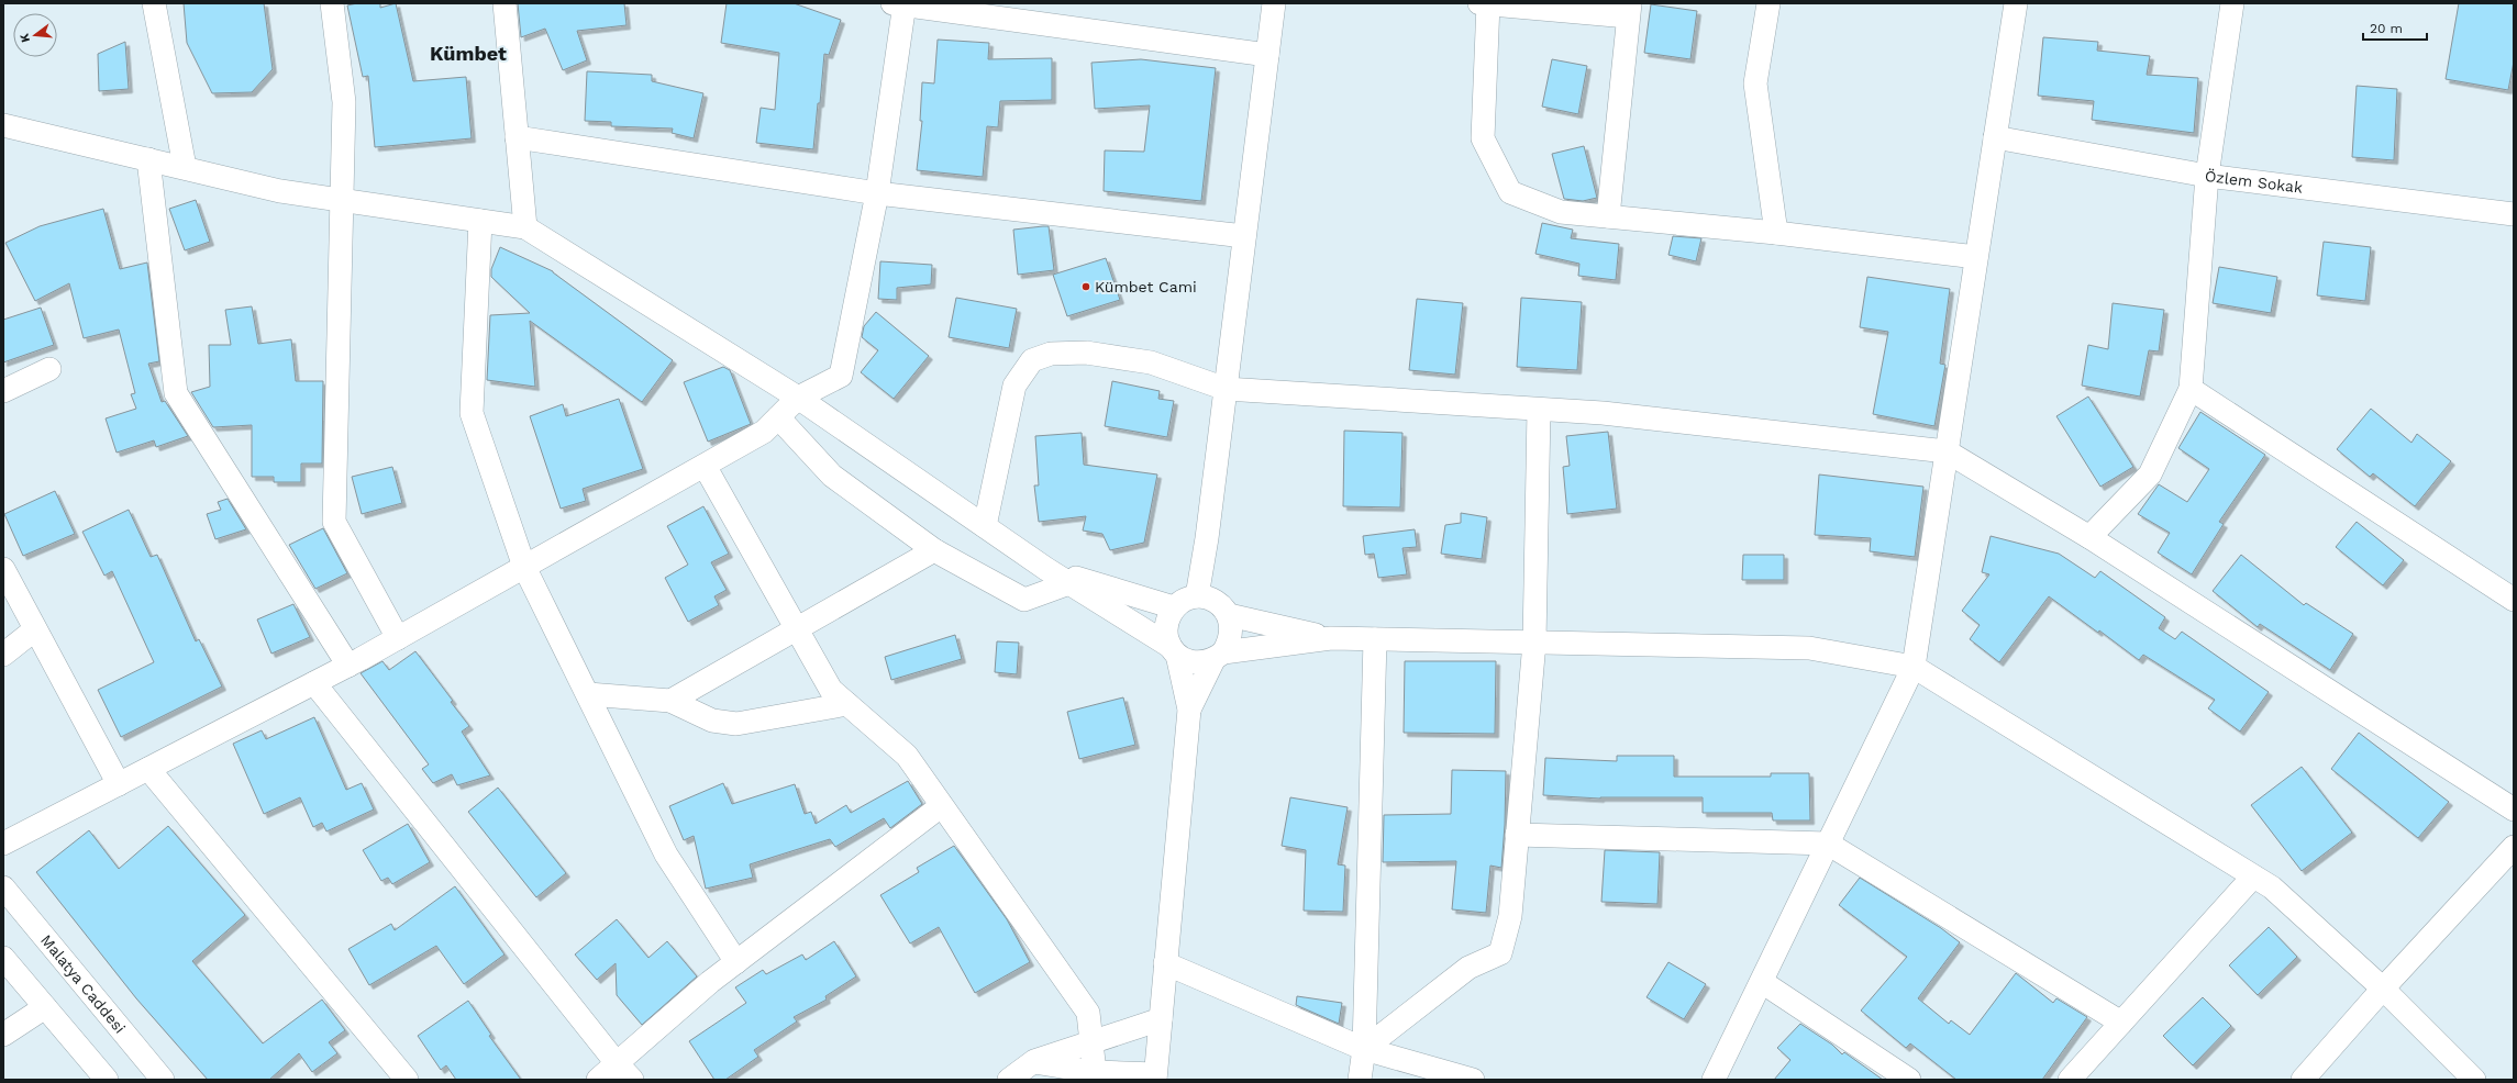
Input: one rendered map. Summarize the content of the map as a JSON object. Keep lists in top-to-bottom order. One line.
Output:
{"streets":{"street":["Özlem Sokak","Malatya Caddesi"]},"districts":["Kümbet"],"places":["Kümbet Cami"],"scale_bar":"20 m","north":"left"}
